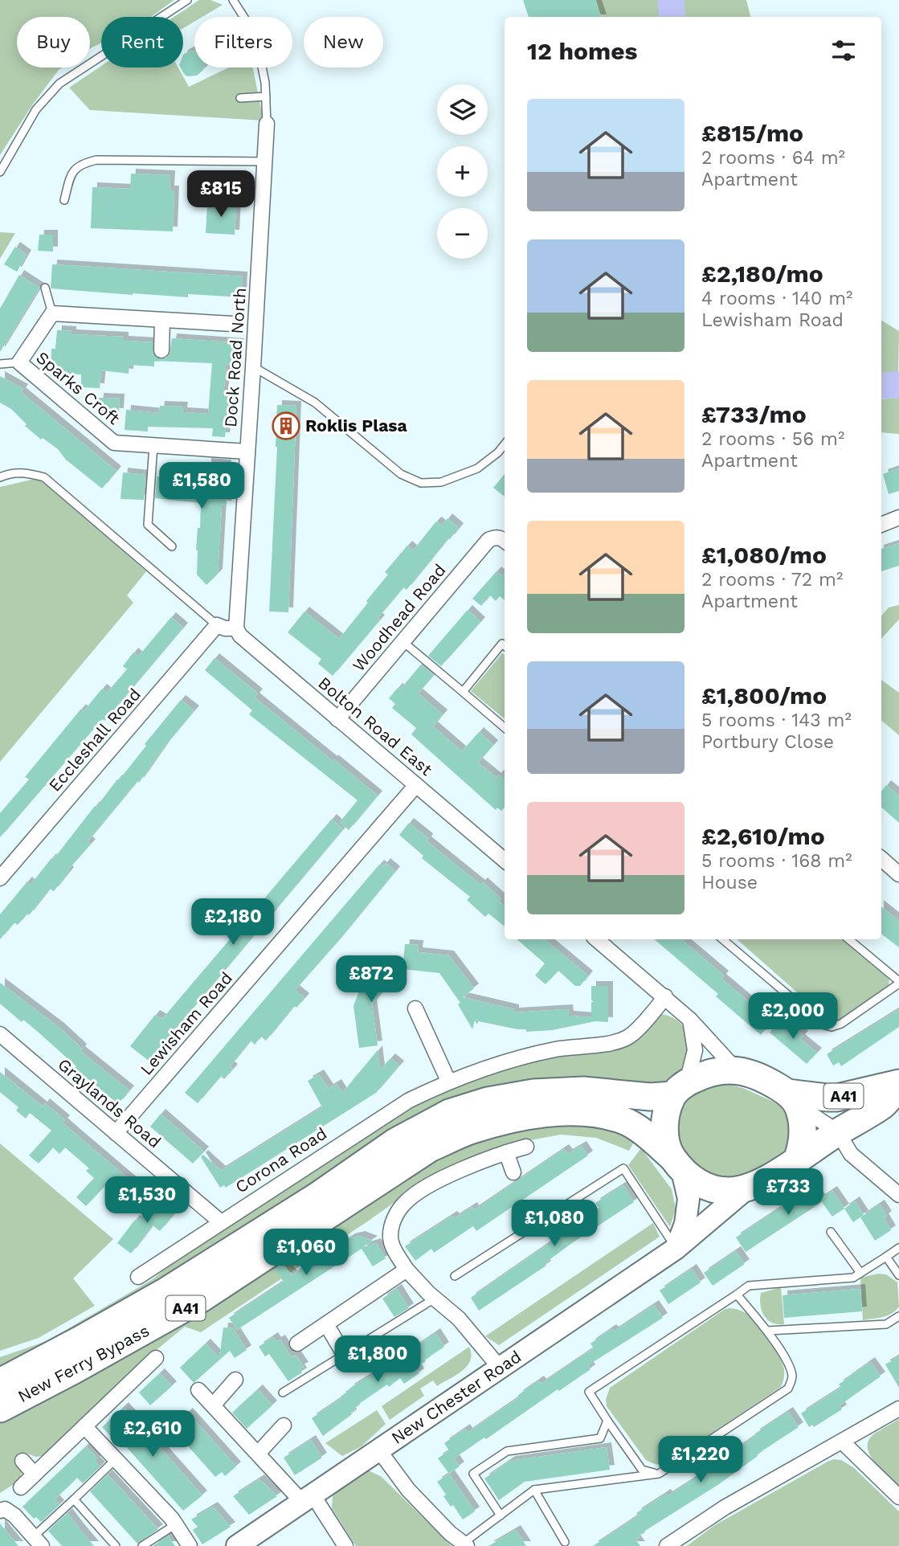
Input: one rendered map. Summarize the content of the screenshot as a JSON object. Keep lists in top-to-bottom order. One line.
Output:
{"streets":{"highway":["A41","New Ferry Bypass"],"main road":["New Chester Road"],"street":["Dock Road North","Sparks Croft","Woodhead Road","Bolton Road East","Eccleshall Road","Lewisham Road","Graylands Road","Corona Road"]},"crossings":[["Dock Road North","Sparks Croft"],["Dock Road North","Bolton Road East"],["Woodhead Road","Bolton Road East"],["Bolton Road East","Lewisham Road"],["Lewisham Road","Graylands Road"],["A41","New Ferry Bypass"],["A41","New Chester Road"],["Graylands Road","Corona Road"],["New Ferry Bypass","New Chester Road"]],"places":{"building":["Roklis Plasa"]},"page":{"chip":["Buy","Rent","Filters","New"],"heading":"12 homes","map_buttons":["+","−"],"list":[{"name":"£815/mo","note":"2 rooms · 64 m² · Apartment"},{"name":"£2,180/mo","note":"4 rooms · 140 m² · Lewisham Road"},{"name":"£733/mo","note":"2 rooms · 56 m² · Apartment"},{"name":"£1,080/mo","note":"2 rooms · 72 m² · Apartment"},{"name":"£1,800/mo","note":"5 rooms · 143 m² · Portbury Close"},{"name":"£2,610/mo","note":"5 rooms · 168 m² · House"}],"price":["£815","£1,580","£2,180","£872","£2,000","£733","£1,530","£1,080","£1,060","£1,800","£2,610","£1,220"]}}
